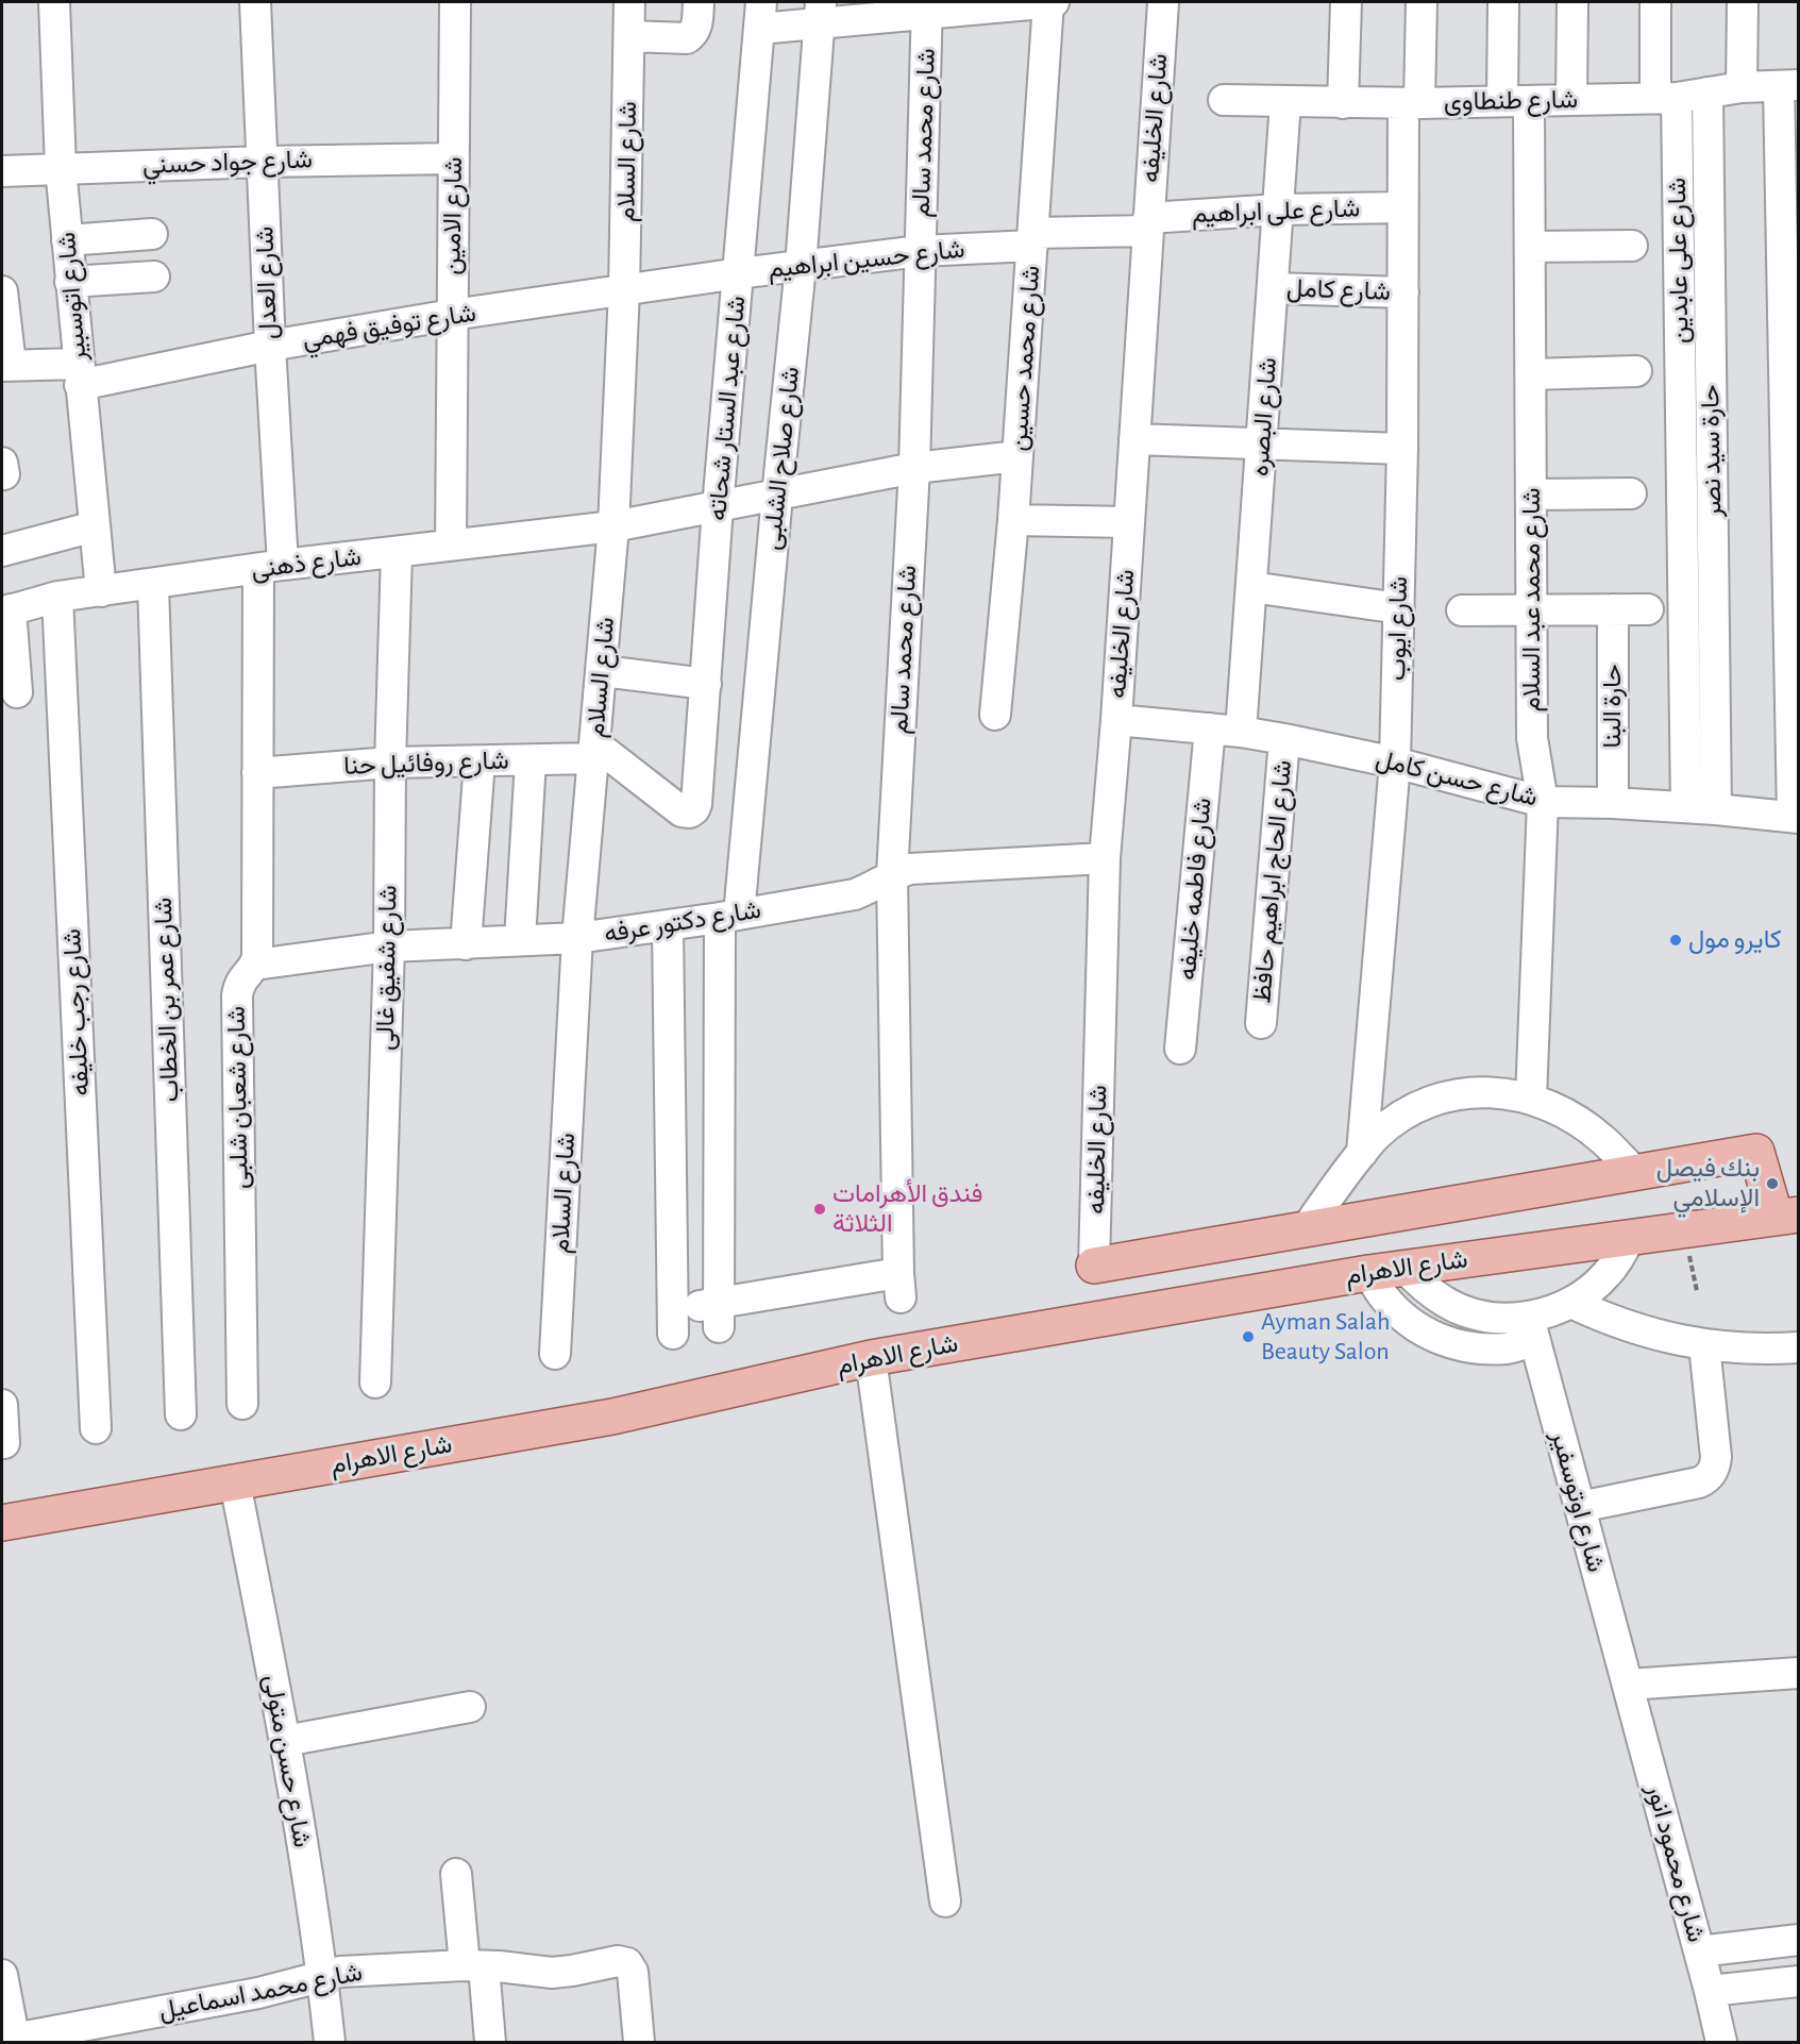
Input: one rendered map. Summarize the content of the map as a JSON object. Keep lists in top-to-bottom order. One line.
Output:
{"streets":{"main road":["شارع الاهرام"],"street":["شارع طنطاوى","شارع الخليفه","شارع محمد سالم","شارع السلام","شارع جواد حسني","شارع على ابراهيم","شارع الامين","شارع حسين ابراهيم","شارع على عابدين","شارع العدل","شارع كامل","شارع اتوسبير","شارع توفيق فهمي","شارع محمد حسين","شارع عبد الستار شحاته","شارع البصره","حارة سيد نصر","شارع صلاح الشلبى","شارع ذهنى","شارع محمد عبد السلام","شارع ايوب","حارة البنا","شارع روفائيل حنا","شارع حسن كامل","شارع الحاج ابراهيم حافظ","شارع فاطمه خليفه","شارع دكتور عرفه","شارع شفيق غالى","شارع عمر بن الخطاب","شارع رجب خليفه","شارع شعبان شلبى","شارع اوتوسفير","شارع حسن متولى","شارع محمود انور","شارع محمد اسماعيل"]},"crossings":[["شارع طنطاوى","شارع على عابدين"],["شارع طنطاوى","شارع البصره"],["شارع طنطاوى","حارة سيد نصر"],["شارع طنطاوى","شارع محمد عبد السلام"],["شارع طنطاوى","شارع ايوب"],["شارع الخليفه","شارع على ابراهيم"],["شارع الخليفه","شارع حسين ابراهيم"],["شارع الخليفه","شارع حسن كامل"],["شارع الخليفه","شارع دكتور عرفه"],["شارع الخليفه","شارع الاهرام"],["شارع محمد سالم","شارع حسين ابراهيم"],["شارع محمد سالم","شارع صلاح الشلبى"],["شارع محمد سالم","شارع ذهنى"],["شارع محمد سالم","شارع دكتور عرفه"],["شارع السلام","شارع حسين ابراهيم"],["شارع السلام","شارع توفيق فهمي"],["شارع السلام","شارع عبد الستار شحاته"],["شارع السلام","شارع ذهنى"],["شارع السلام","شارع روفائيل حنا"],["شارع السلام","شارع دكتور عرفه"],["شارع جواد حسني","شارع الامين"],["شارع جواد حسني","شارع العدل"],["شارع جواد حسني","شارع اتوسبير"],["شارع على ابراهيم","شارع حسين ابراهيم"],["شارع على ابراهيم","شارع البصره"],["شارع على ابراهيم","شارع ايوب"],["شارع الامين","شارع توفيق فهمي"],["شارع الامين","شارع ذهنى"],["شارع حسين ابراهيم","شارع توفيق فهمي"],["شارع حسين ابراهيم","شارع محمد حسين"],["شارع حسين ابراهيم","شارع عبد الستار شحاته"],["شارع حسين ابراهيم","شارع صلاح الشلبى"],["شارع على عابدين","شارع حسن كامل"],["شارع العدل","شارع توفيق فهمي"],["شارع العدل","شارع ذهنى"],["شارع العدل","شارع شعبان شلبى"],["شارع كامل","شارع البصره"],["شارع كامل","شارع ايوب"],["شارع اتوسبير","شارع توفيق فهمي"],["شارع اتوسبير","شارع ذهنى"],["شارع محمد حسين","شارع ذهنى"],["شارع عبد الستار شحاته","شارع ذهنى"],["شارع عبد الستار شحاته","شارع روفائيل حنا"],["شارع البصره","شارع حسن كامل"],["حارة سيد نصر","شارع حسن كامل"],["شارع صلاح الشلبى","شارع ذهنى"],["شارع صلاح الشلبى","شارع دكتور عرفه"],["شارع ذهنى","شارع شفيق غالى"],["شارع ذهنى","شارع عمر بن الخطاب"],["شارع ذهنى","شارع رجب خليفه"],["شارع ذهنى","شارع شعبان شلبى"],["شارع محمد عبد السلام","شارع حسن كامل"],["شارع ايوب","شارع حسن كامل"],["حارة البنا","شارع حسن كامل"],["شارع روفائيل حنا","شارع شفيق غالى"],["شارع روفائيل حنا","شارع شعبان شلبى"],["شارع حسن كامل","شارع الحاج ابراهيم حافظ"],["شارع حسن كامل","شارع فاطمه خليفه"],["شارع دكتور عرفه","شارع شفيق غالى"],["شارع دكتور عرفه","شارع شعبان شلبى"],["شارع الاهرام","شارع حسن متولى"],["شارع اوتوسفير","شارع محمود انور"],["شارع حسن متولى","شارع محمد اسماعيل"]],"places":["كايرو مول","بنك فيصل الإسلامي","فندق الأهرامات الثلاثة","Ayman Salah Beauty Salon"]}
